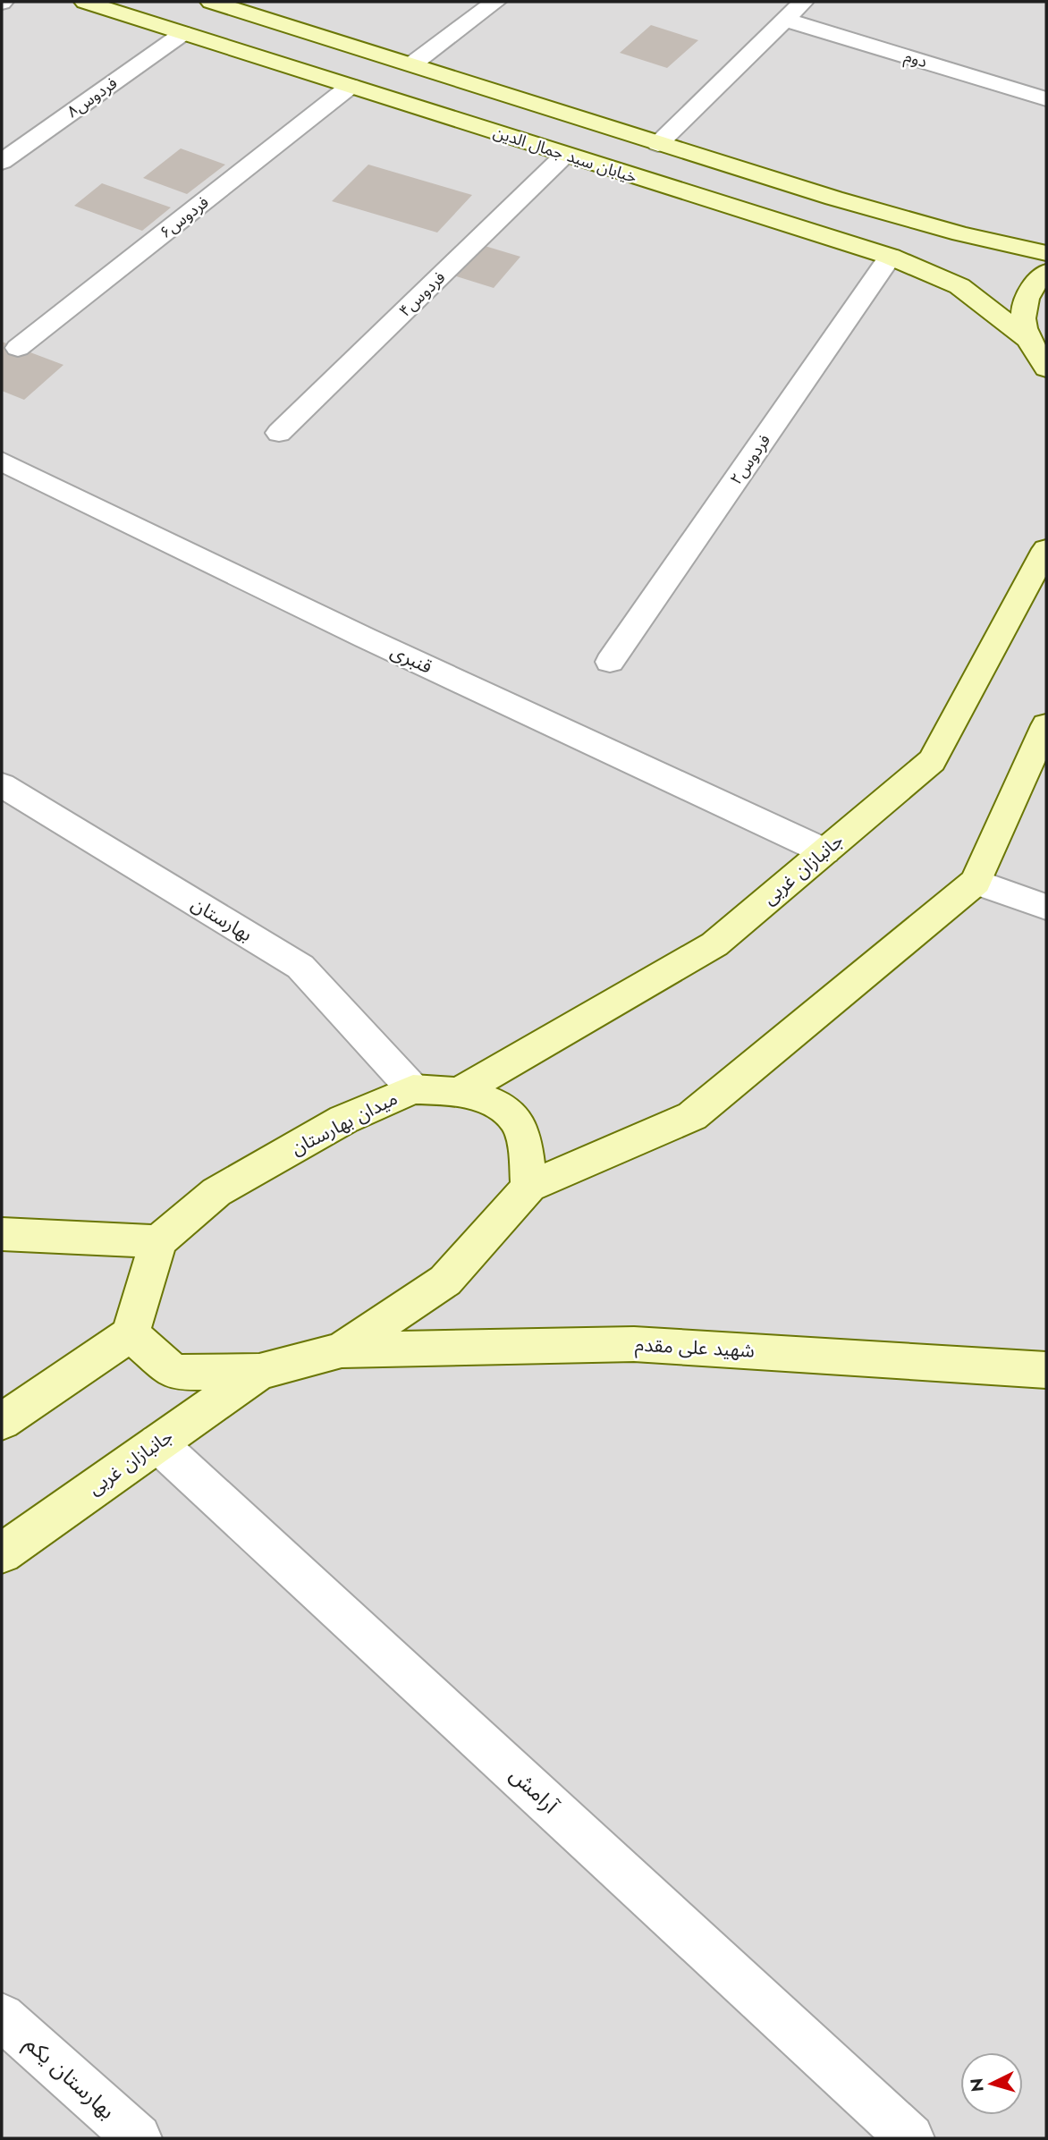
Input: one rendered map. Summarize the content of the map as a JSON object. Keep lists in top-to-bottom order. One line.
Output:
{"streets":{"main road":["خیابان سید جمال الدین","جانبازان غربی","میدان بهارستان","شهید علی مقدم"],"street":["دوم","فردوس۸","فردوس۶","فردوس۴","فردوس۲","قنبری","بهارستان","آرامش","بهارستان یکم"]},"crossings":[["فردوس۸","خیابان سید جمال الدین"],["خیابان سید جمال الدین","فردوس۶"],["خیابان سید جمال الدین","فردوس۴"],["خیابان سید جمال الدین","فردوس۲"],["قنبری","جانبازان غربی"],["جانبازان غربی","میدان بهارستان"],["جانبازان غربی","آرامش"],["بهارستان","میدان بهارستان"]],"north":"left"}
